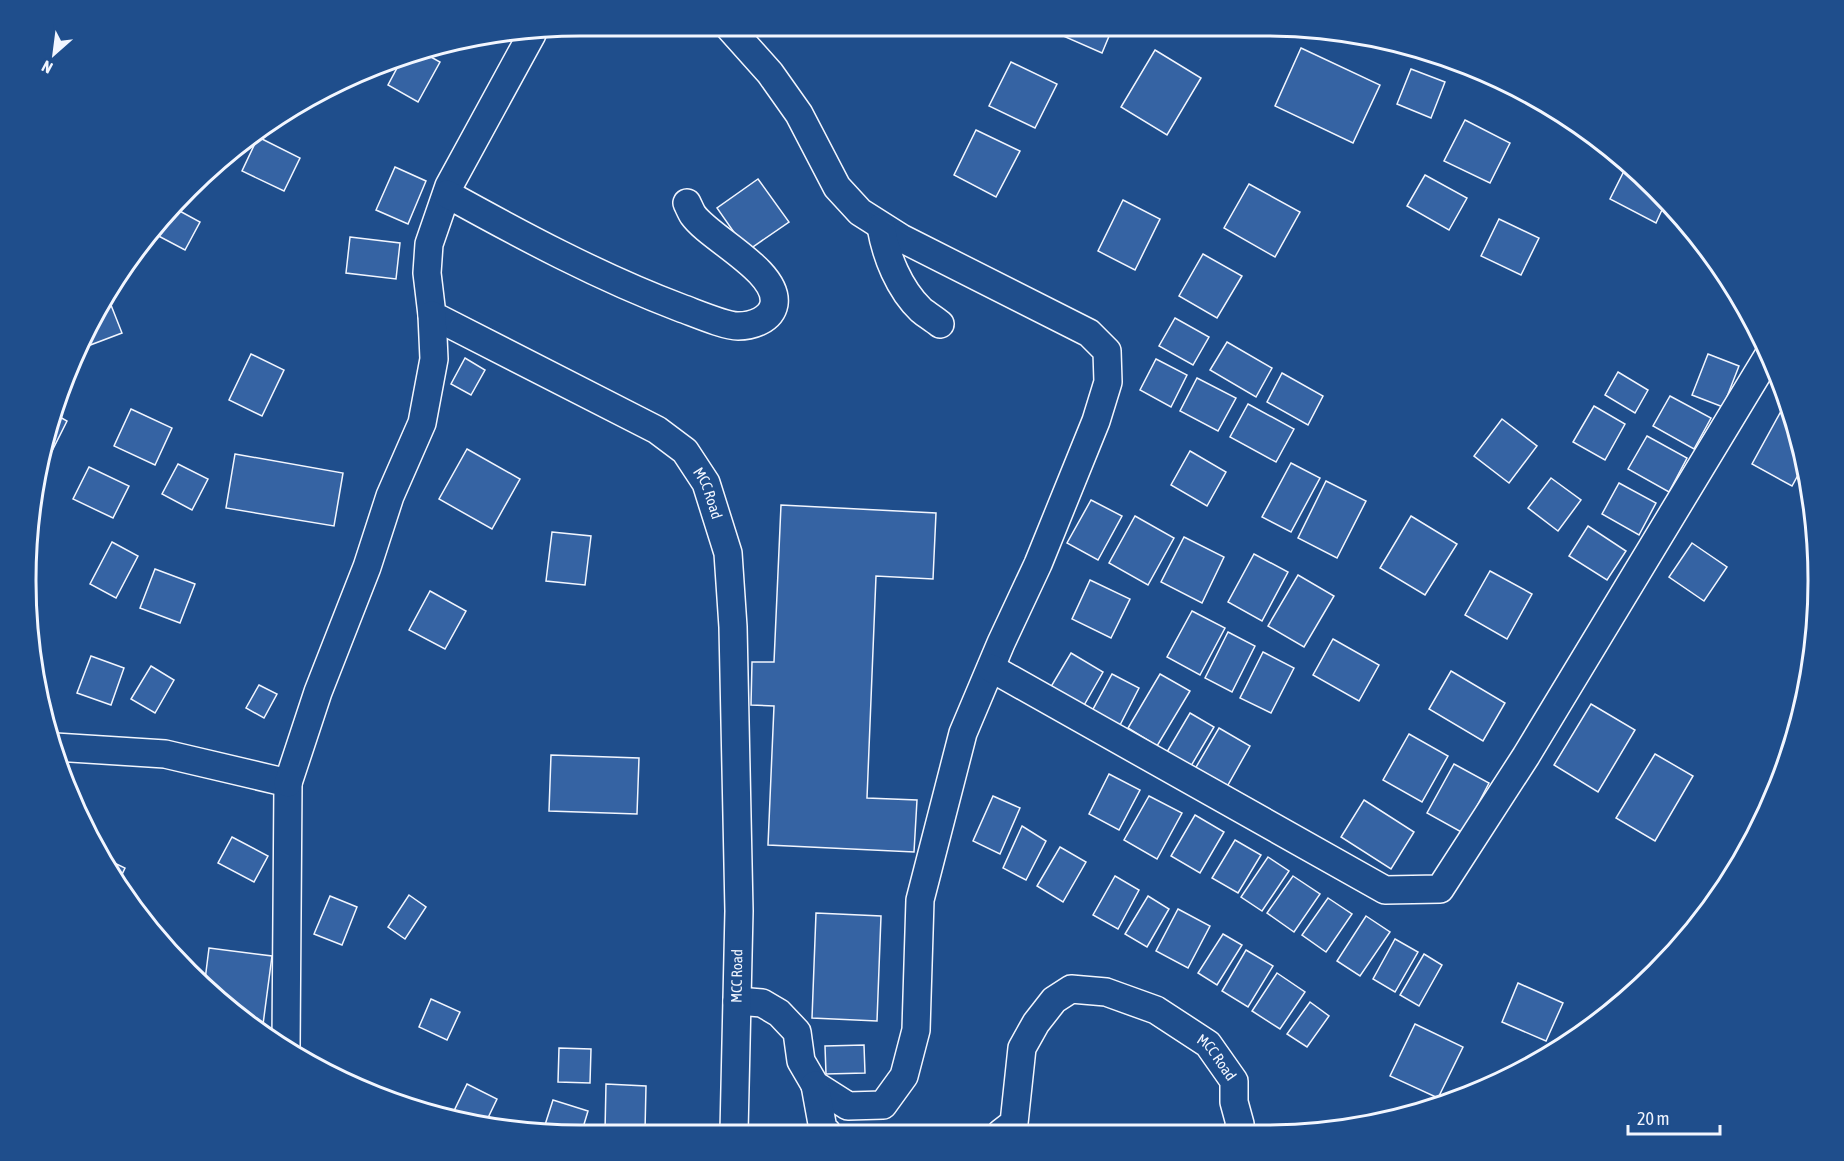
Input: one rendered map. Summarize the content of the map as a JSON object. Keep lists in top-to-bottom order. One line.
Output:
{"streets":{"street":["MCC Road"]},"scale_bar":"20 m","north":"bottom left"}
